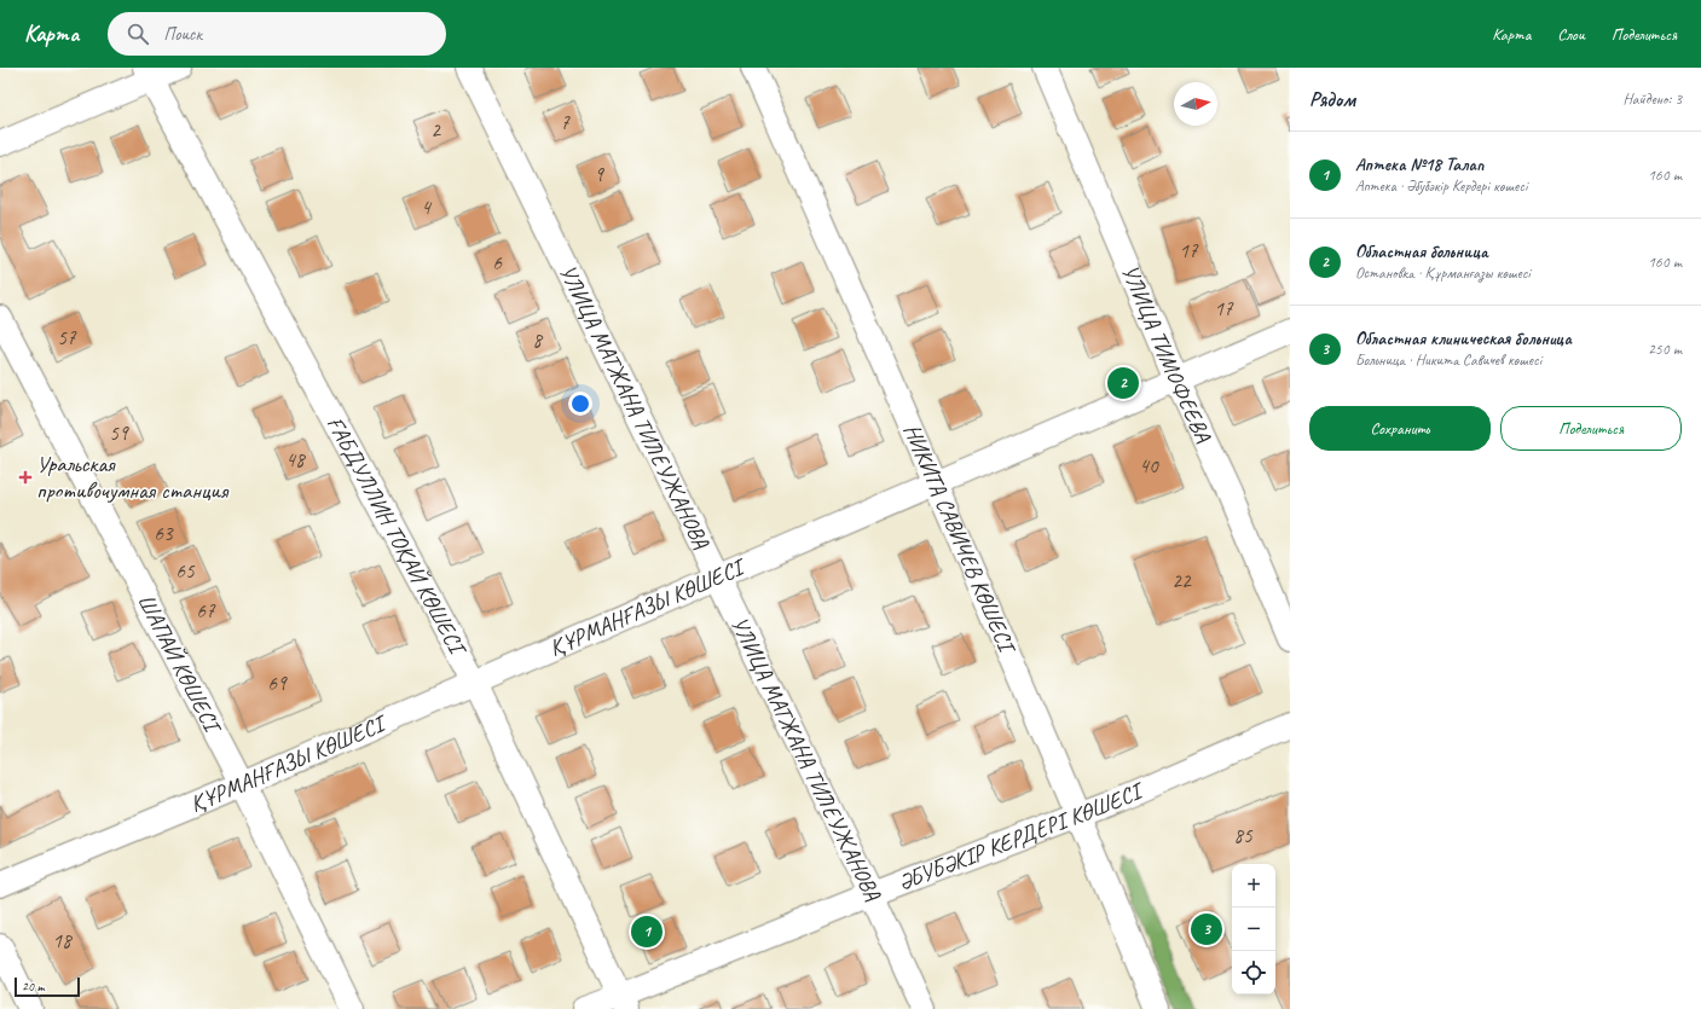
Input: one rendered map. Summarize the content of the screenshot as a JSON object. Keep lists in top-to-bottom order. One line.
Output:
{"streets":{"street":["УЛИЦА ТИМОФЕЕВА","УЛИЦА МАТЖАНА ТИЛЕУЖАНОВА","ҒАБДУЛЛИН ТОҚАЙ КӨШЕСІ","НИКИТА САВИЧЕВ КӨШЕСІ","ҚҰРМАНҒАЗЫ КӨШЕСІ","ШАПАЙ КӨШЕСІ","ӘБУБӘКІР КЕРДЕРІ КӨШЕСІ"]},"crossings":[["УЛИЦА ТИМОФЕЕВА","ҚҰРМАНҒАЗЫ КӨШЕСІ"],["УЛИЦА МАТЖАНА ТИЛЕУЖАНОВА","ҚҰРМАНҒАЗЫ КӨШЕСІ"],["УЛИЦА МАТЖАНА ТИЛЕУЖАНОВА","ӘБУБӘКІР КЕРДЕРІ КӨШЕСІ"],["ҒАБДУЛЛИН ТОҚАЙ КӨШЕСІ","ҚҰРМАНҒАЗЫ КӨШЕСІ"],["ҒАБДУЛЛИН ТОҚАЙ КӨШЕСІ","ӘБУБӘКІР КЕРДЕРІ КӨШЕСІ"],["НИКИТА САВИЧЕВ КӨШЕСІ","ҚҰРМАНҒАЗЫ КӨШЕСІ"],["НИКИТА САВИЧЕВ КӨШЕСІ","ӘБУБӘКІР КЕРДЕРІ КӨШЕСІ"],["ҚҰРМАНҒАЗЫ КӨШЕСІ","ШАПАЙ КӨШЕСІ"]],"places":{"health":["Уральская противочумная станция"]},"house_numbers":["7","2","9","4","17","6","17","57","8","59","48","40","63","65","22","67","69","85","18"],"scale_bar":"20 m","north":"right","page":{"header":"Карта","search":"Поиск","nav":["Карта","Слои","Поделиться"],"heading":["Рядом","Найдено: 3"],"list":[{"mark":"1","name":"Аптека №18 Талап","note":"Аптека · Әбубәкір Кердері көшесі","value":"160 m"},{"mark":"2","name":"Областная больница","note":"Остановка · Құрманғазы көшесі","value":"160 m"},{"mark":"3","name":"Областная клиническая больница","note":"Больница · Никита Савичев көшесі","value":"250 m"}],"pins":["2","3","1"],"buttons":["Сохранить","Поделиться"],"map_buttons":["+","−"],"scale":"20 m"}}
